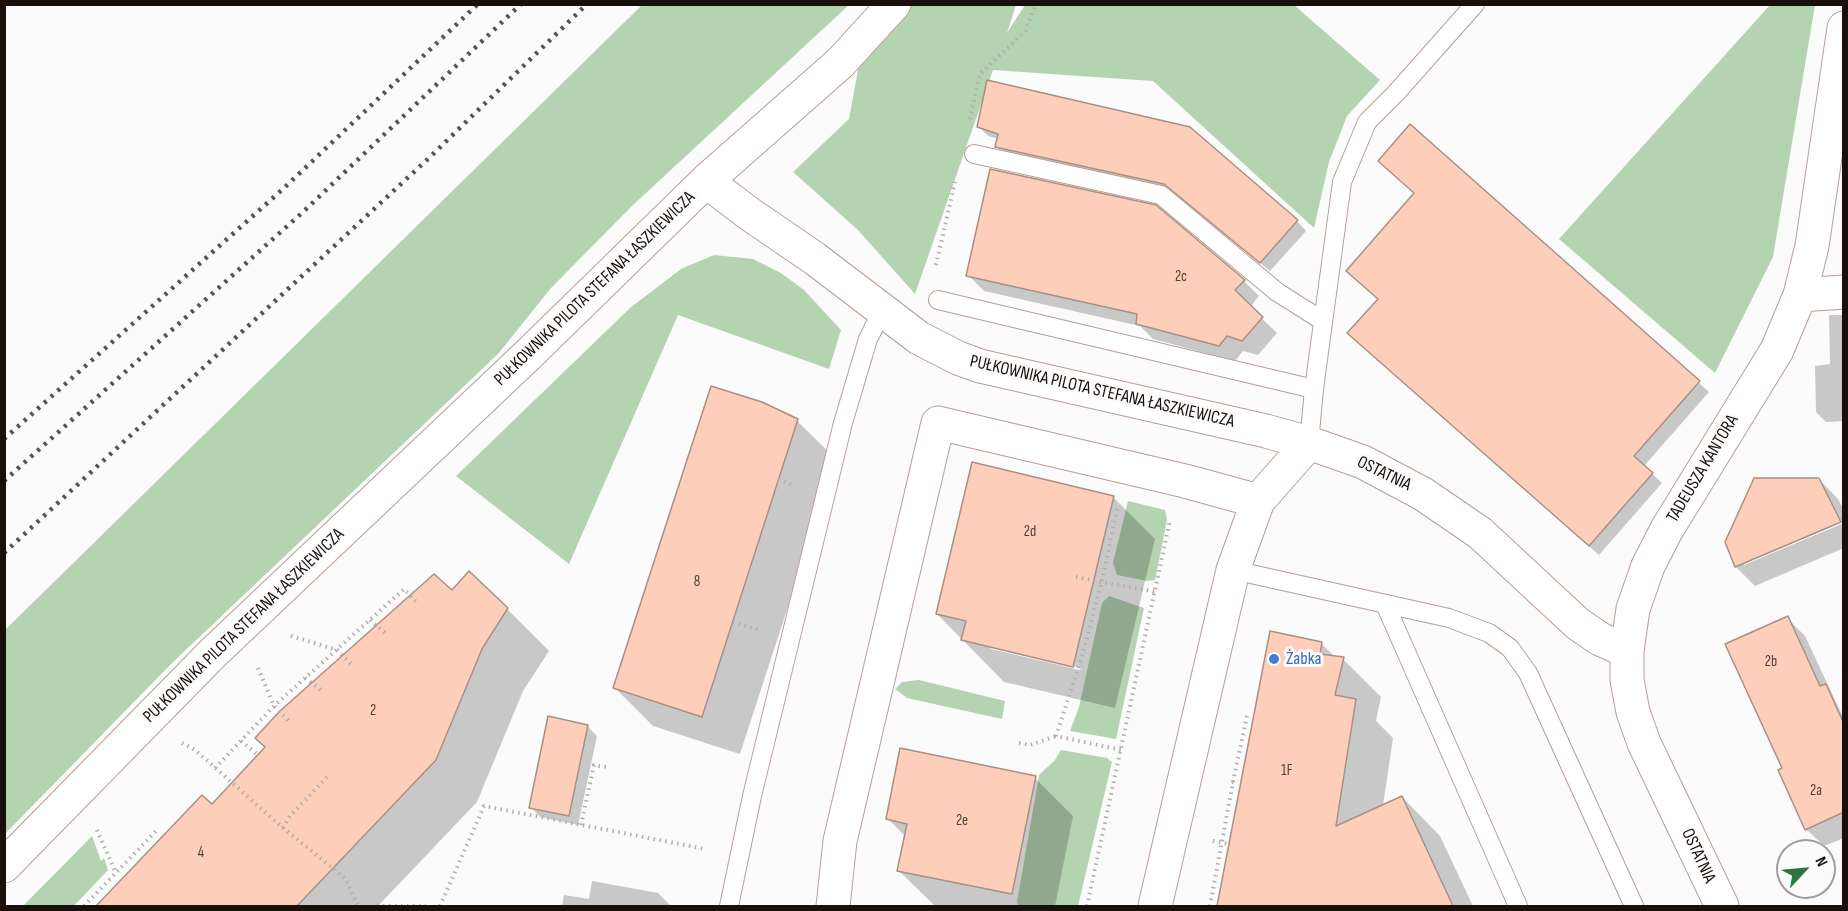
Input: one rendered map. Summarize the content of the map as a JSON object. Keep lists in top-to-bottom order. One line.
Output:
{"streets":{"street":["PUŁKOWNIKA PILOTA STEFANA ŁASZKIEWICZA","TADEUSZA KANTORA","OSTATNIA"]},"crossings":[["PUŁKOWNIKA PILOTA STEFANA ŁASZKIEWICZA","OSTATNIA"],["TADEUSZA KANTORA","OSTATNIA"]],"places":["Żabka"],"house_numbers":["2c","2d","8","2b","2","1F","2a","2e","4"],"north":"top right"}
